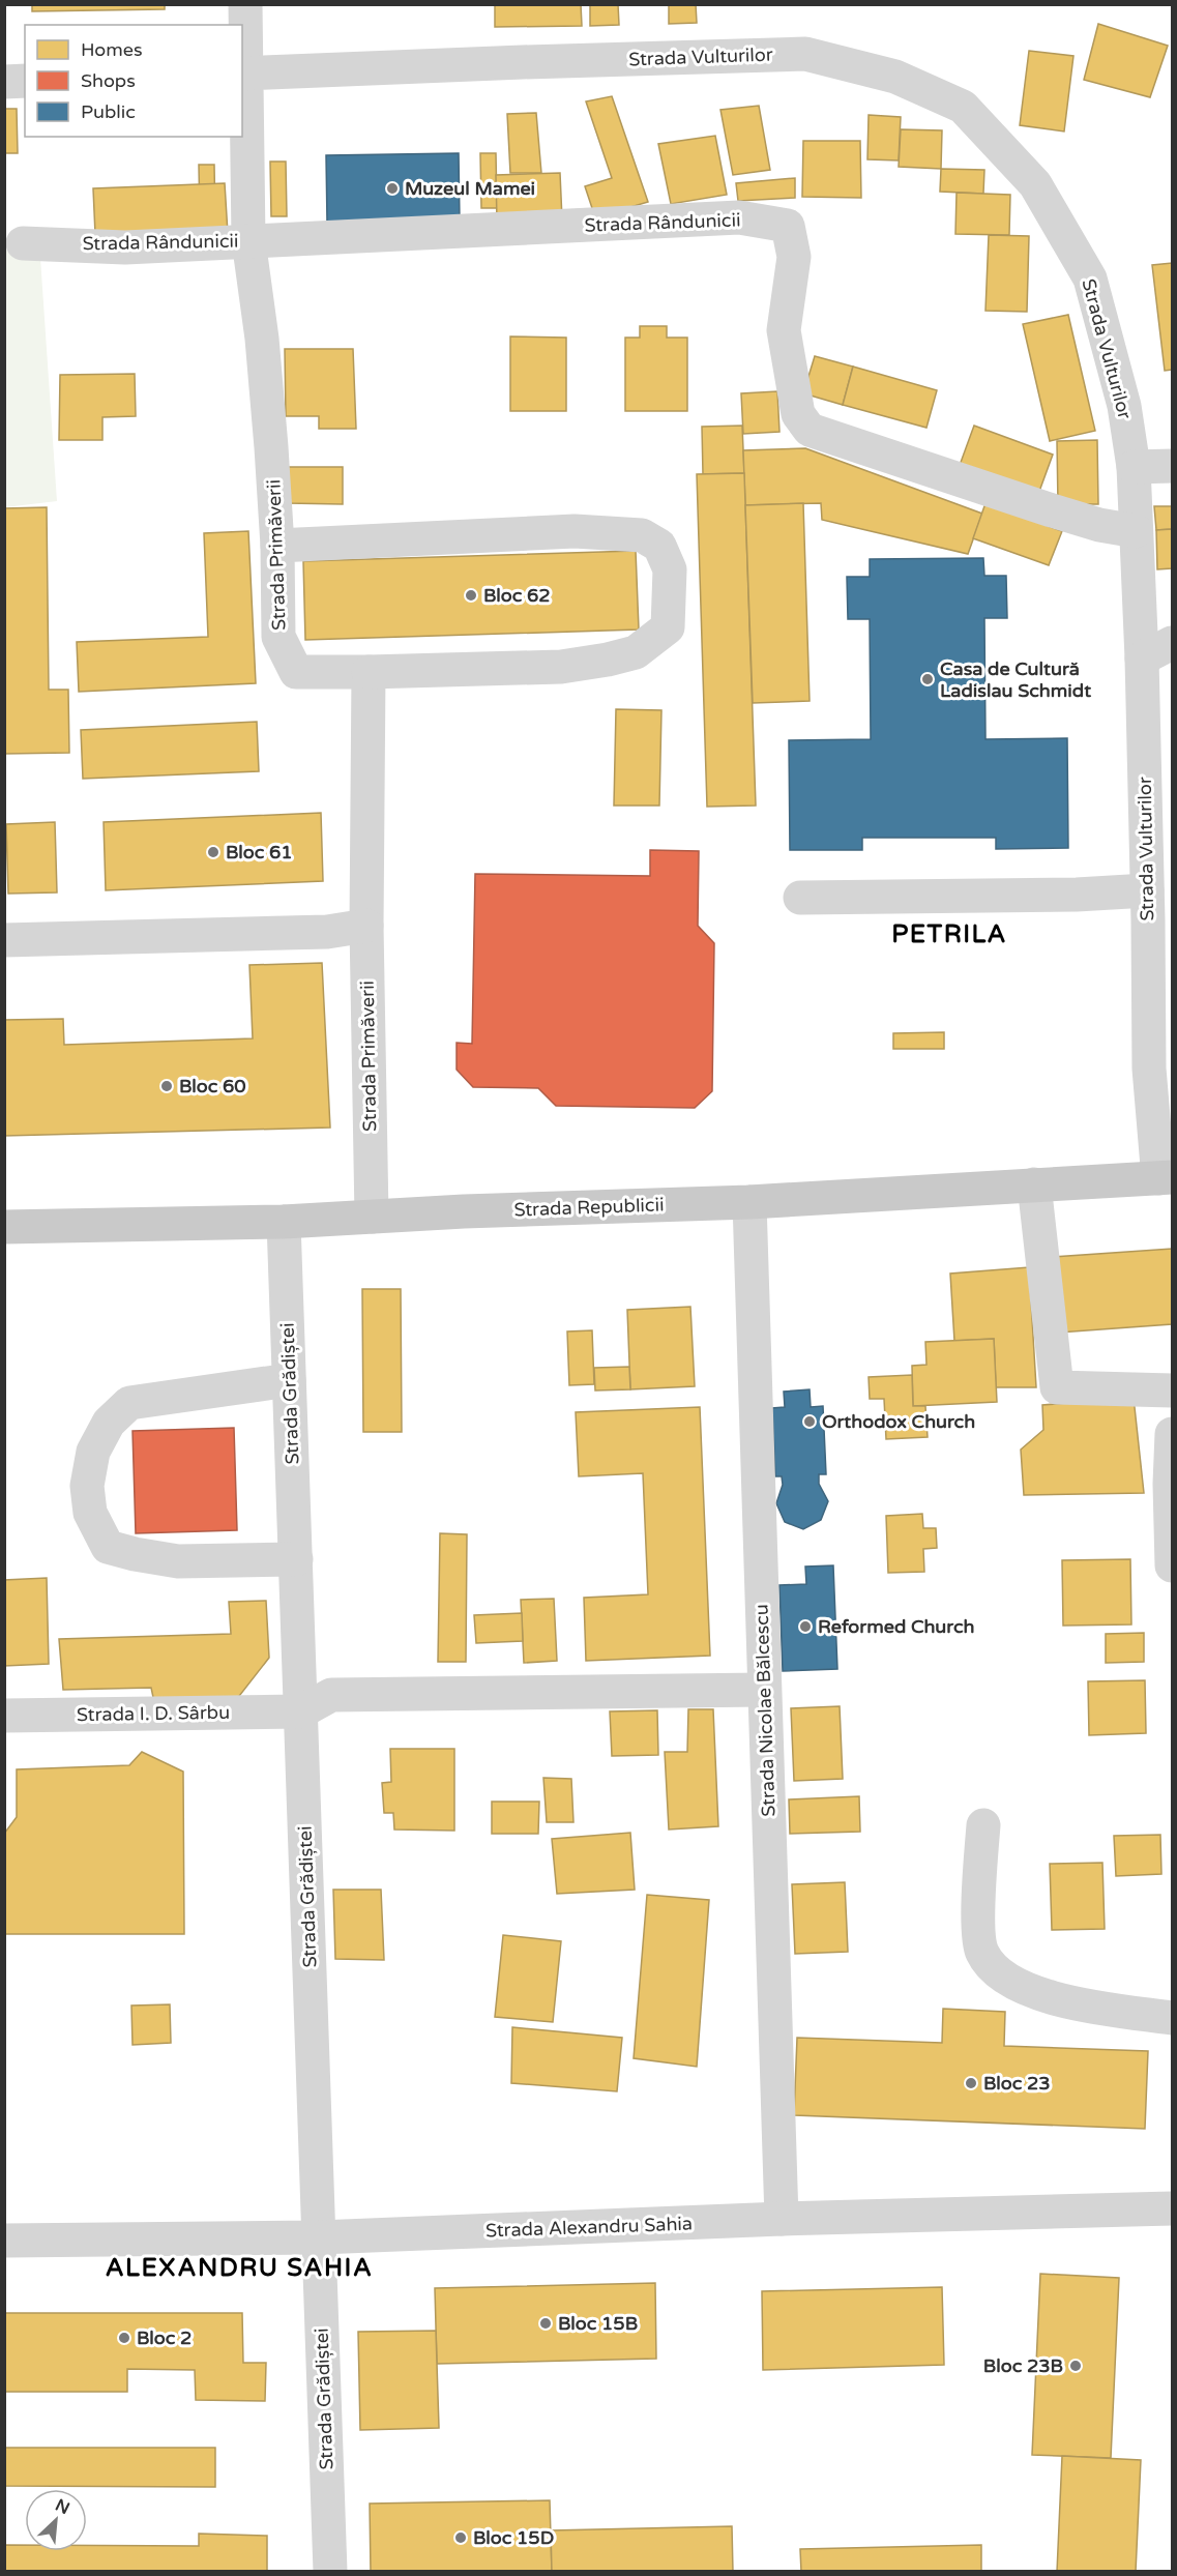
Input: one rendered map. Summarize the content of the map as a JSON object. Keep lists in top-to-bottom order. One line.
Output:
{"streets":{"main road":["Strada Republicii"],"street":["Strada Vulturilor","Strada Rândunicii","Strada Primăverii","Strada Grădiștei","Strada Nicolae Bălcescu","Strada I. D. Sârbu","Strada Alexandru Sahia"]},"crossings":[["Strada Vulturilor","Strada Rândunicii"],["Strada Vulturilor","Strada Primăverii"],["Strada Vulturilor","Strada Republicii"],["Strada Rândunicii","Strada Primăverii"],["Strada Primăverii","Strada Republicii"],["Strada Republicii","Strada Grădiștei"],["Strada Republicii","Strada Nicolae Bălcescu"],["Strada Grădiștei","Strada I. D. Sârbu"],["Strada Grădiștei","Strada Alexandru Sahia"],["Strada Nicolae Bălcescu","Strada Alexandru Sahia"]],"districts":["PETRILA","ALEXANDRU SAHIA"],"places":["Muzeul Mamei","Bloc 62","Casa de Cultură Ladislau Schmidt","Bloc 61","Bloc 60","Orthodox Church","Reformed Church","Bloc 23","Bloc 15B","Bloc 2","Bloc 23B","Bloc 15D"],"legend":["Homes","Shops","Public"],"north":"top right"}
